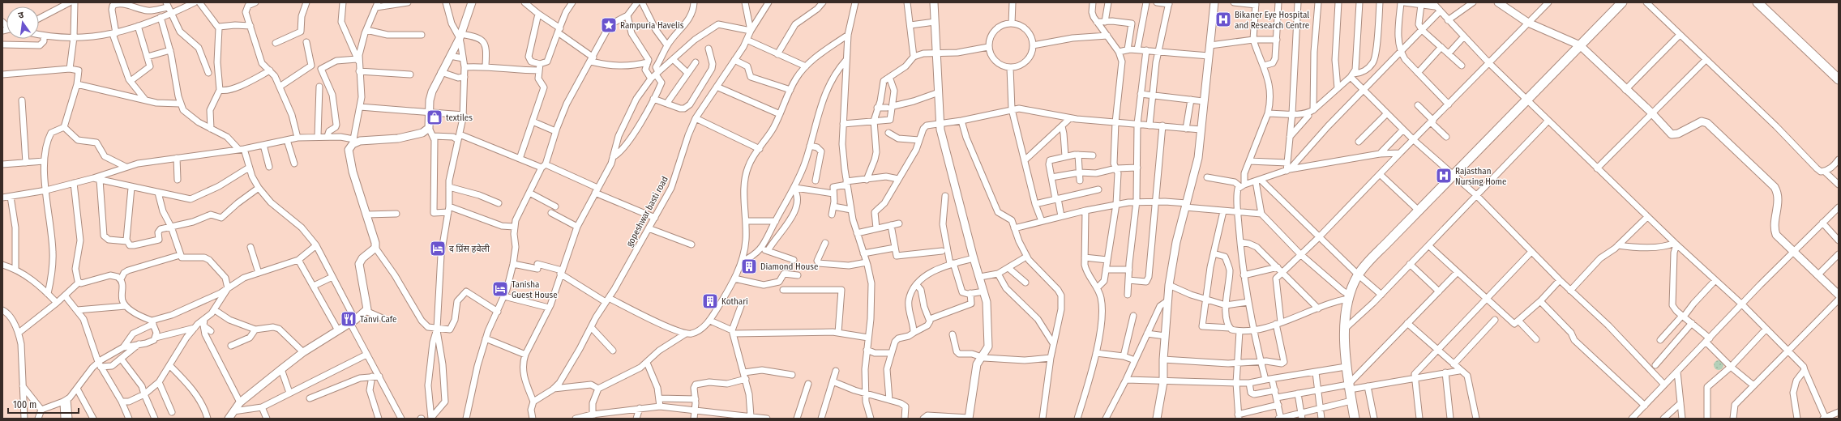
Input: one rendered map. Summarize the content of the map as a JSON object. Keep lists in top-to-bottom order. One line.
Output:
{"streets":{"street":["gopeshwar basti road"]},"places":{"hospital":["Bikaner Eye Hospital and Research Centre","Rajasthan Nursing Home"],"place":["Rampuria Havelis"],"shop":["textiles"],"hotel":["द प्रिंस हवेली","Tanisha Guest House"],"building":["Diamond House","Kothari"],"restaurant":["Tanvi Cafe"]},"scale_bar":"100 m","north":"top"}
